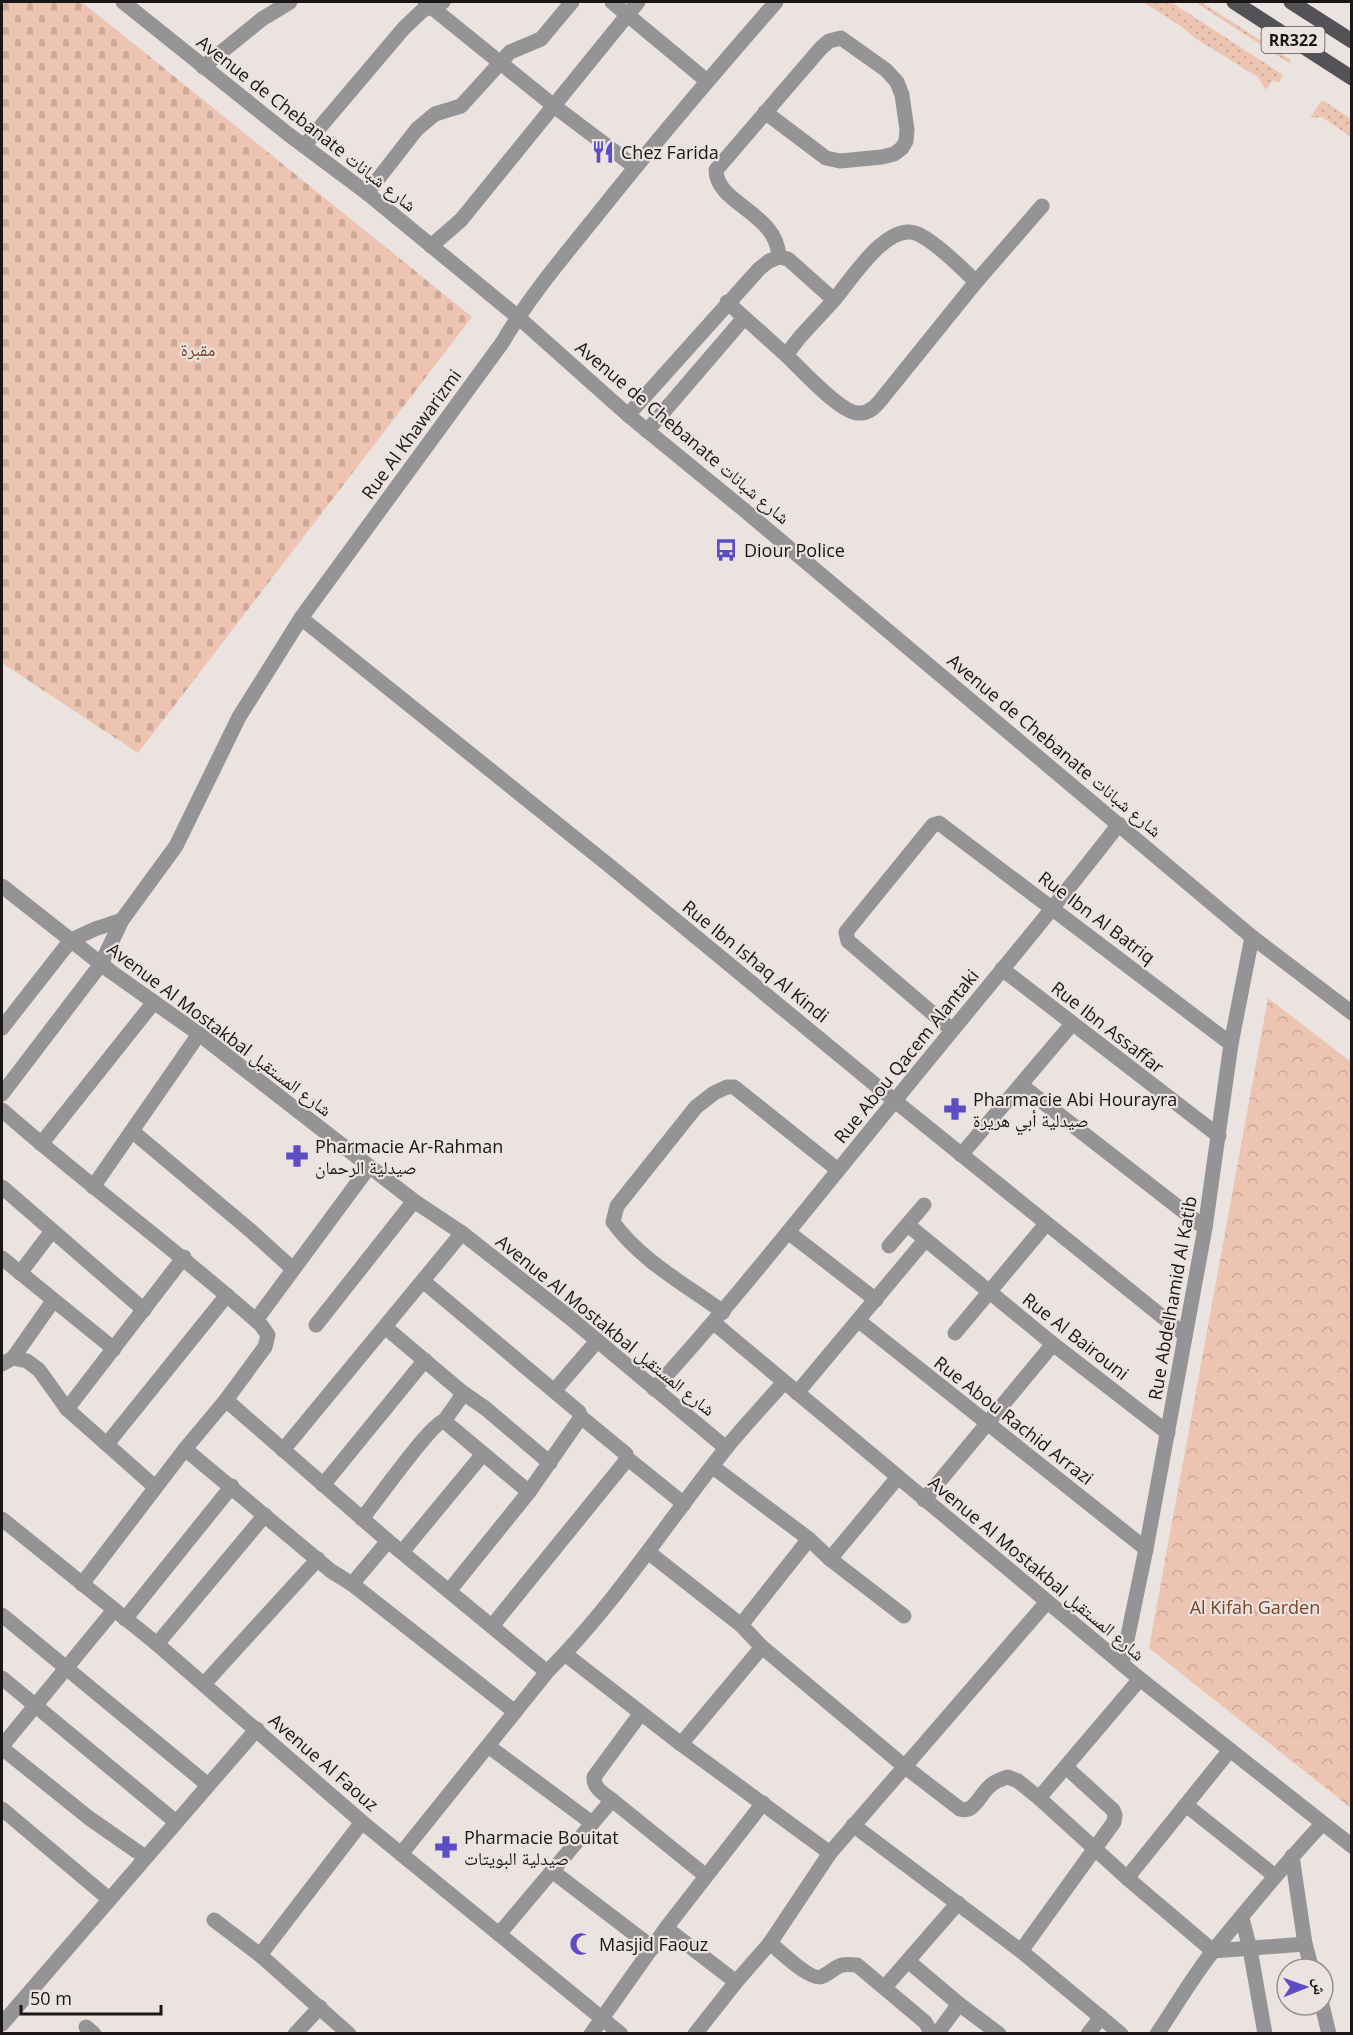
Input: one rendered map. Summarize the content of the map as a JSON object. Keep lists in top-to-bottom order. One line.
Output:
{"streets":{"main road":["RR322"],"street":["Avenue de Chebanate شارع شبانات","Rue Al Khawarizmi","Rue Ibn Al Batriq","Rue Ibn Ishaq Al Kindi","Rue Ibn Assaffar","Avenue Al Mostakbal شارع المستقبل","Rue Abou Qacem Alantaki","Rue Abdelhamid Al Katib","Rue Al Bairouni","Rue Abou Rachid Arrazi","Avenue Al Faouz"]},"crossings":[["Avenue de Chebanate شارع شبانات","Rue Al Khawarizmi"],["Avenue de Chebanate شارع شبانات","Rue Abou Qacem Alantaki"],["Avenue de Chebanate شارع شبانات","Rue Abdelhamid Al Katib"],["Rue Al Khawarizmi","Rue Ibn Ishaq Al Kindi"],["Rue Al Khawarizmi","Avenue Al Mostakbal شارع المستقبل"],["Rue Ibn Al Batriq","Rue Abou Qacem Alantaki"],["Rue Ibn Al Batriq","Rue Abdelhamid Al Katib"],["Rue Ibn Ishaq Al Kindi","Rue Abou Qacem Alantaki"],["Rue Ibn Ishaq Al Kindi","Rue Abdelhamid Al Katib"],["Rue Ibn Assaffar","Rue Abou Qacem Alantaki"],["Rue Ibn Assaffar","Rue Abdelhamid Al Katib"],["Avenue Al Mostakbal شارع المستقبل","Rue Abou Qacem Alantaki"],["Avenue Al Mostakbal شارع المستقبل","Rue Abdelhamid Al Katib"],["Rue Abdelhamid Al Katib","Rue Al Bairouni"],["Rue Abdelhamid Al Katib","Rue Abou Rachid Arrazi"]],"parks":["مقبرة","Al Kifah Garden"],"places":{"restaurant":["Chez Farida"],"bus stop":["Diour Police"],"pharmacy":["Pharmacie Abi Hourayra صيدلية أبي هريرة","Pharmacie Ar-Rahman صيدلية الرحمان","Pharmacie Bouitat صيدلية البويتات"],"mosque":["Masjid Faouz"]},"scale_bar":"50 m","north":"right"}
